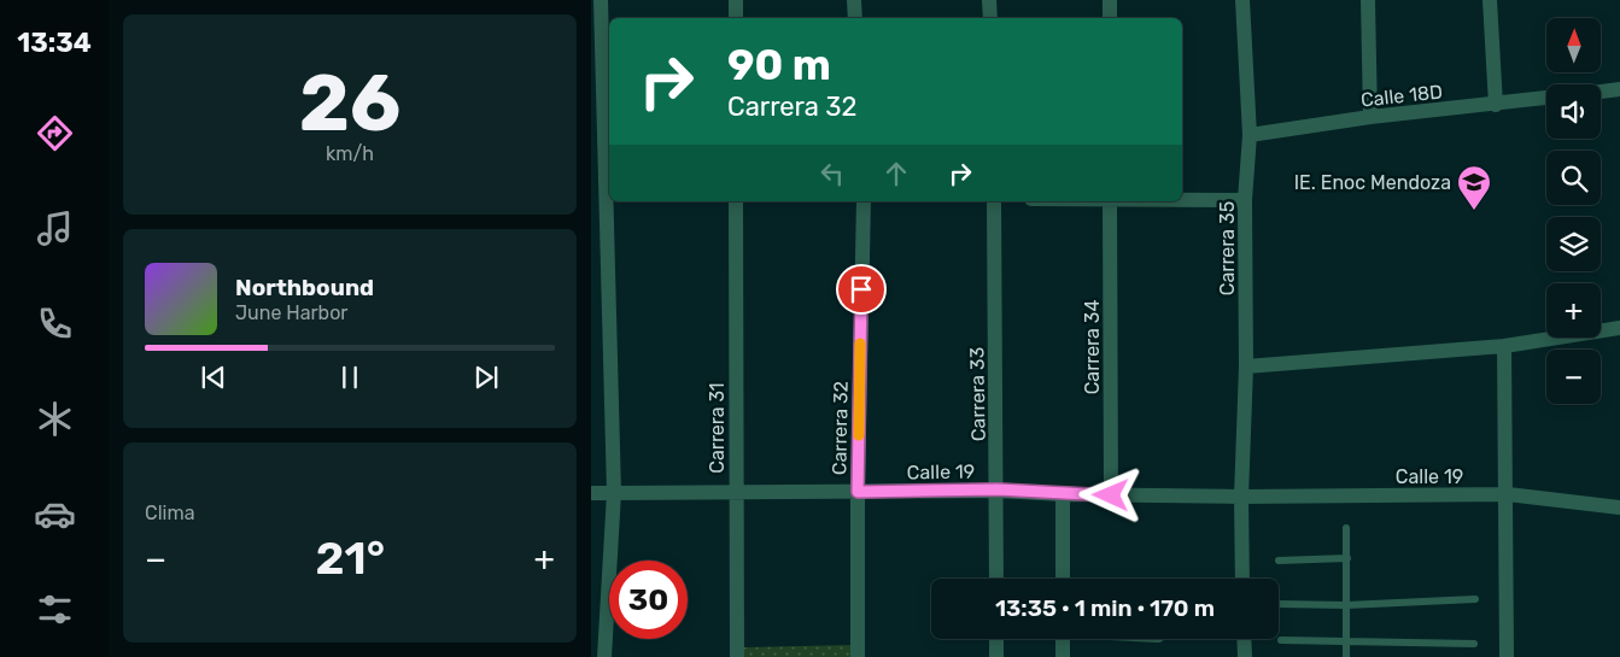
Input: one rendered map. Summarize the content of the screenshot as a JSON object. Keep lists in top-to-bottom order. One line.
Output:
{"streets":{"street":["Calle 18D","Carrera 35","Carrera 34","Carrera 33","Carrera 31","Carrera 32","Calle 19"]},"crossings":[["Calle 18D","Carrera 35"],["Carrera 35","Calle 19"],["Carrera 34","Calle 19"],["Carrera 33","Calle 19"],["Carrera 31","Calle 19"],["Carrera 32","Calle 19"]],"places":{"school or university":["IE. Enoc Mendoza"]},"north":"top","page":{"tabs":"13:34","tile":[["26","km/h"],"Clima"],"map_buttons":["+","−"],"turn":["90 m","Carrera 32"],"song":["Northbound","June Harbor"],"heat":["−","21°","+"],"limit":"30","trip":"13:35 · 1 min · 170 m"}}
